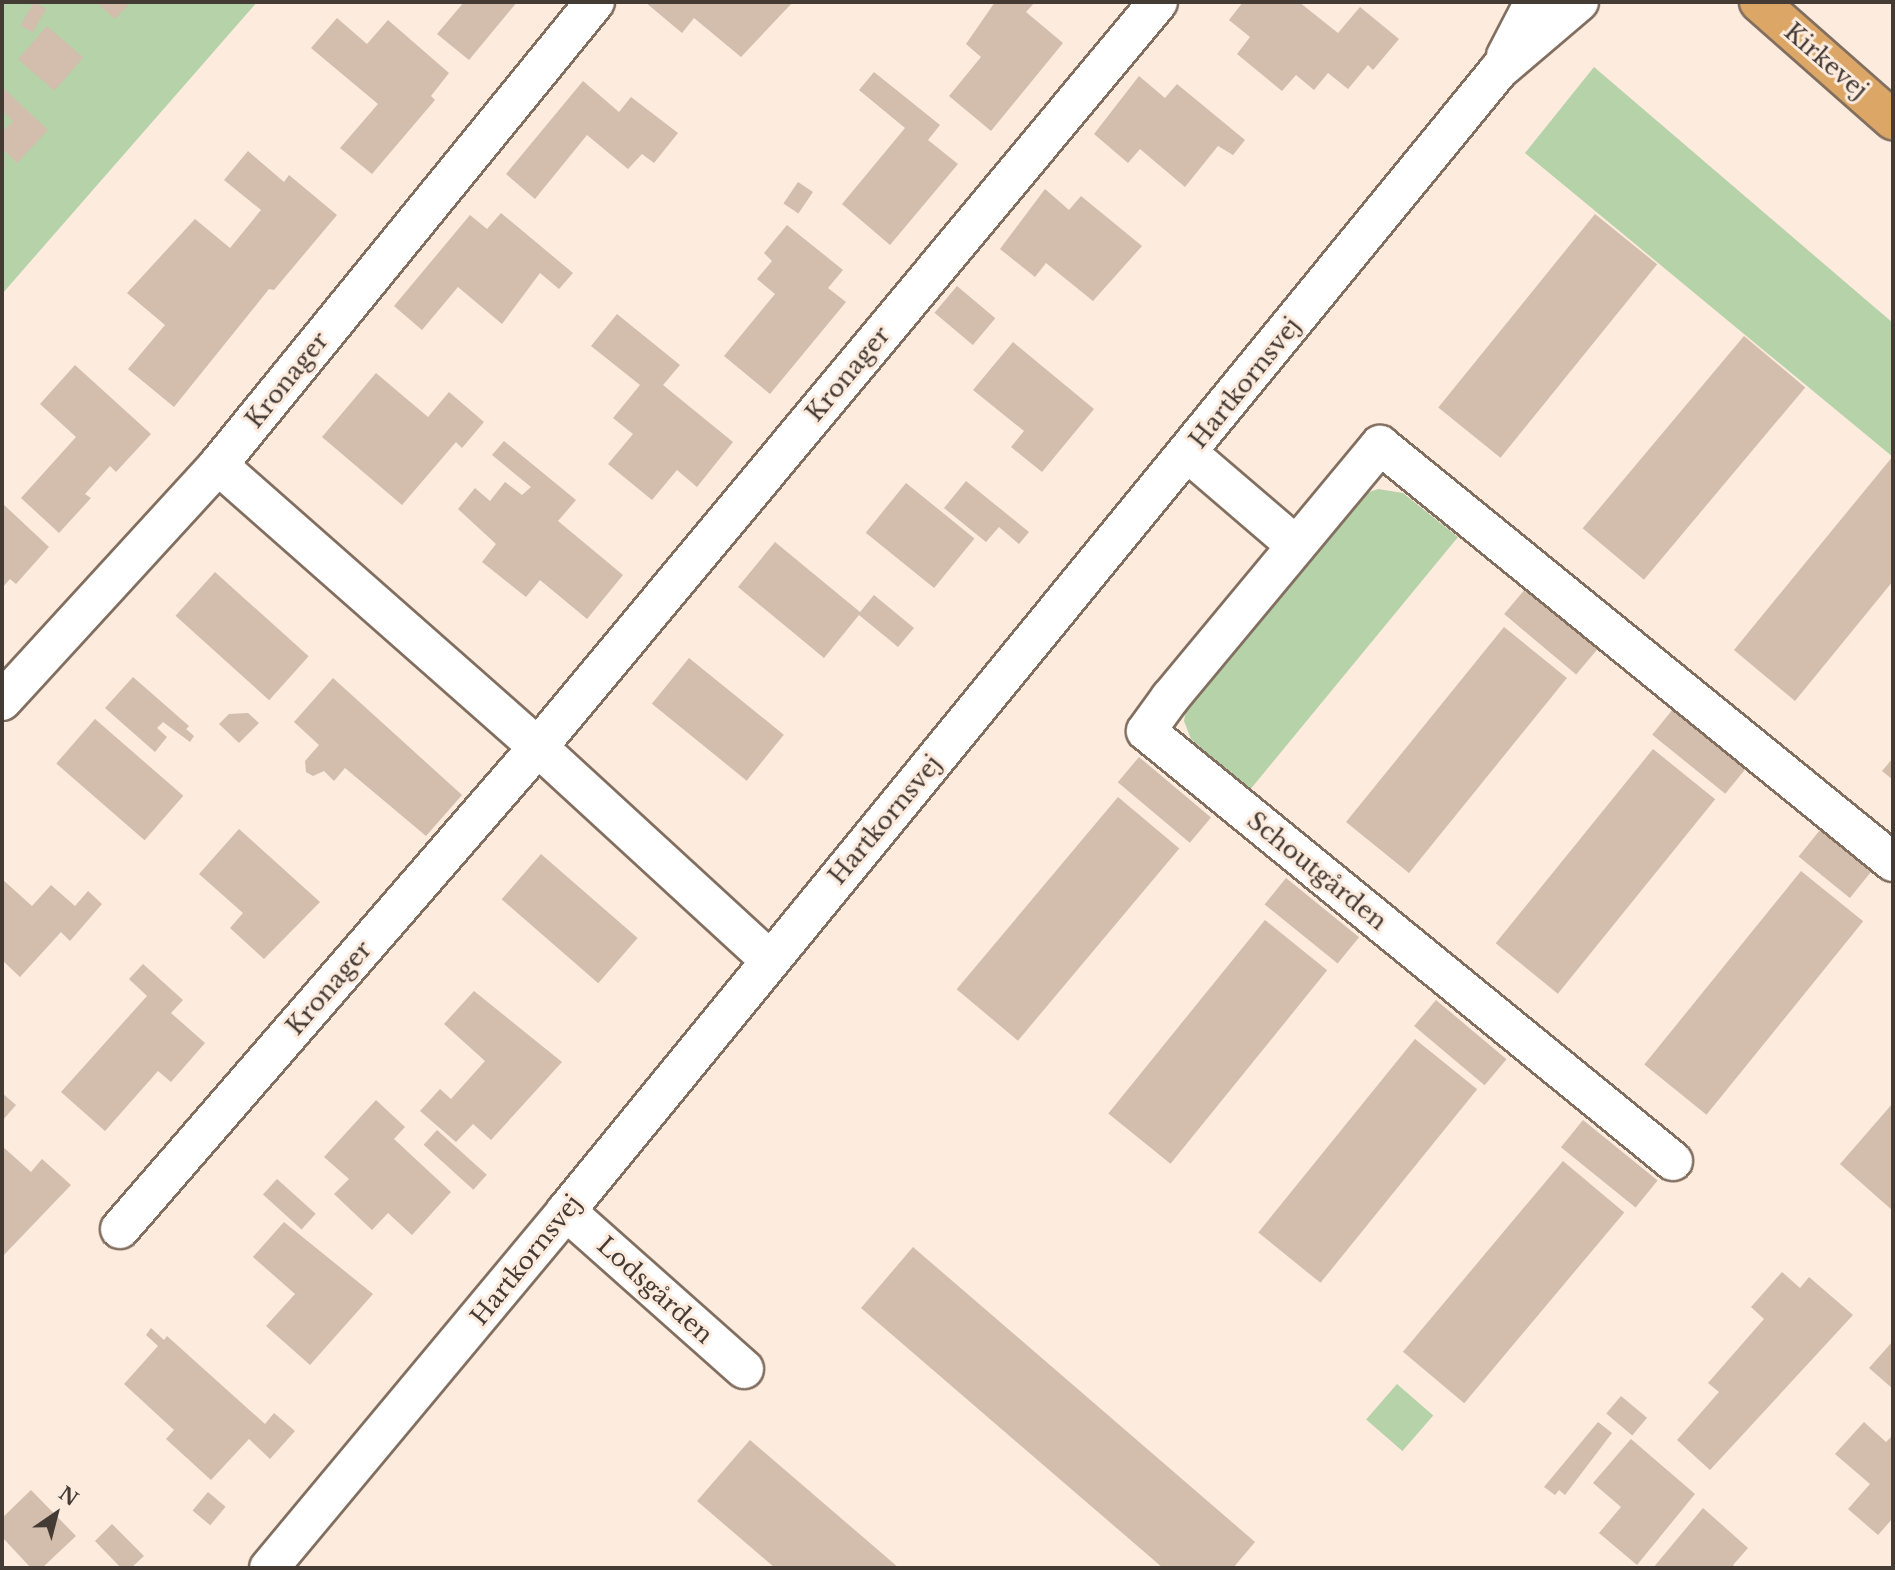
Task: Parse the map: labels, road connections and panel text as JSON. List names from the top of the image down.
{
  "streets": {
    "main road": ["Kirkevej"],
    "street": [
      "Kronager",
      "Hartkornsvej",
      "Schoutgården",
      "Lodsgården"
    ]
  },
  "crossings": [
    ["Hartkornsvej", "Lodsgården"]
  ],
  "north": "top right"
}
